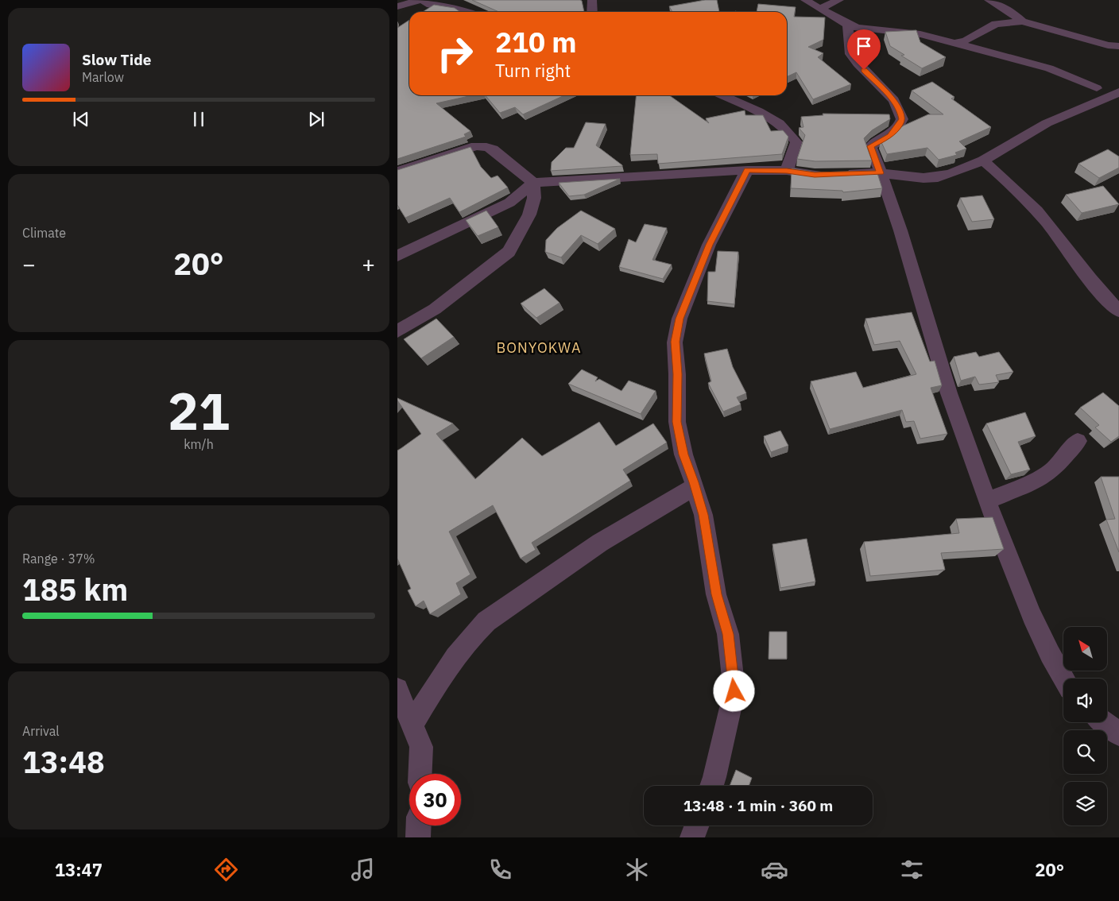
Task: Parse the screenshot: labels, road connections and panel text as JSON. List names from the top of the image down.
{
  "districts": ["BONYOKWA"],
  "north": "top left",
  "page": {
    "turn": ["210 m", "Turn right"],
    "song": ["Slow Tide", "Marlow"],
    "tile": [
      "Climate",
      ["21", "km/h"],
      ["Range · 37%", "185 km"],
      ["Arrival", "13:48"]
    ],
    "heat": ["−", "20°", "+"],
    "limit": "30",
    "trip": "13:48 · 1 min · 360 m",
    "tabs": ["13:47", "20°"]
  }
}
